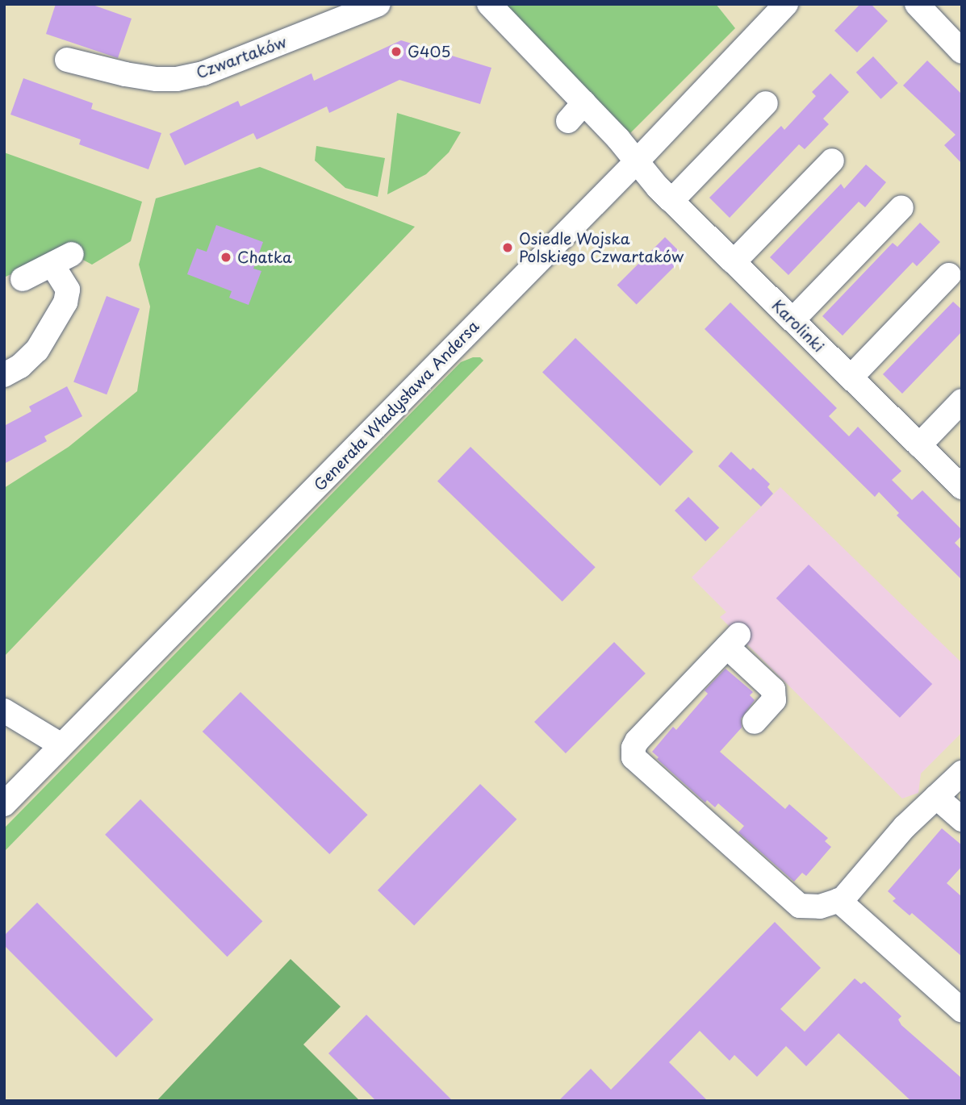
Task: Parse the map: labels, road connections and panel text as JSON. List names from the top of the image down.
{
  "streets": {
    "street": ["Czwartaków", "Karolinki", "Generała Władysława Andersa"]
  },
  "crossings": [
    ["Karolinki", "Generała Władysława Andersa"]
  ],
  "places": ["G405", "Osiedle Wojska Polskiego Czwartaków", "Chatka"]
}
